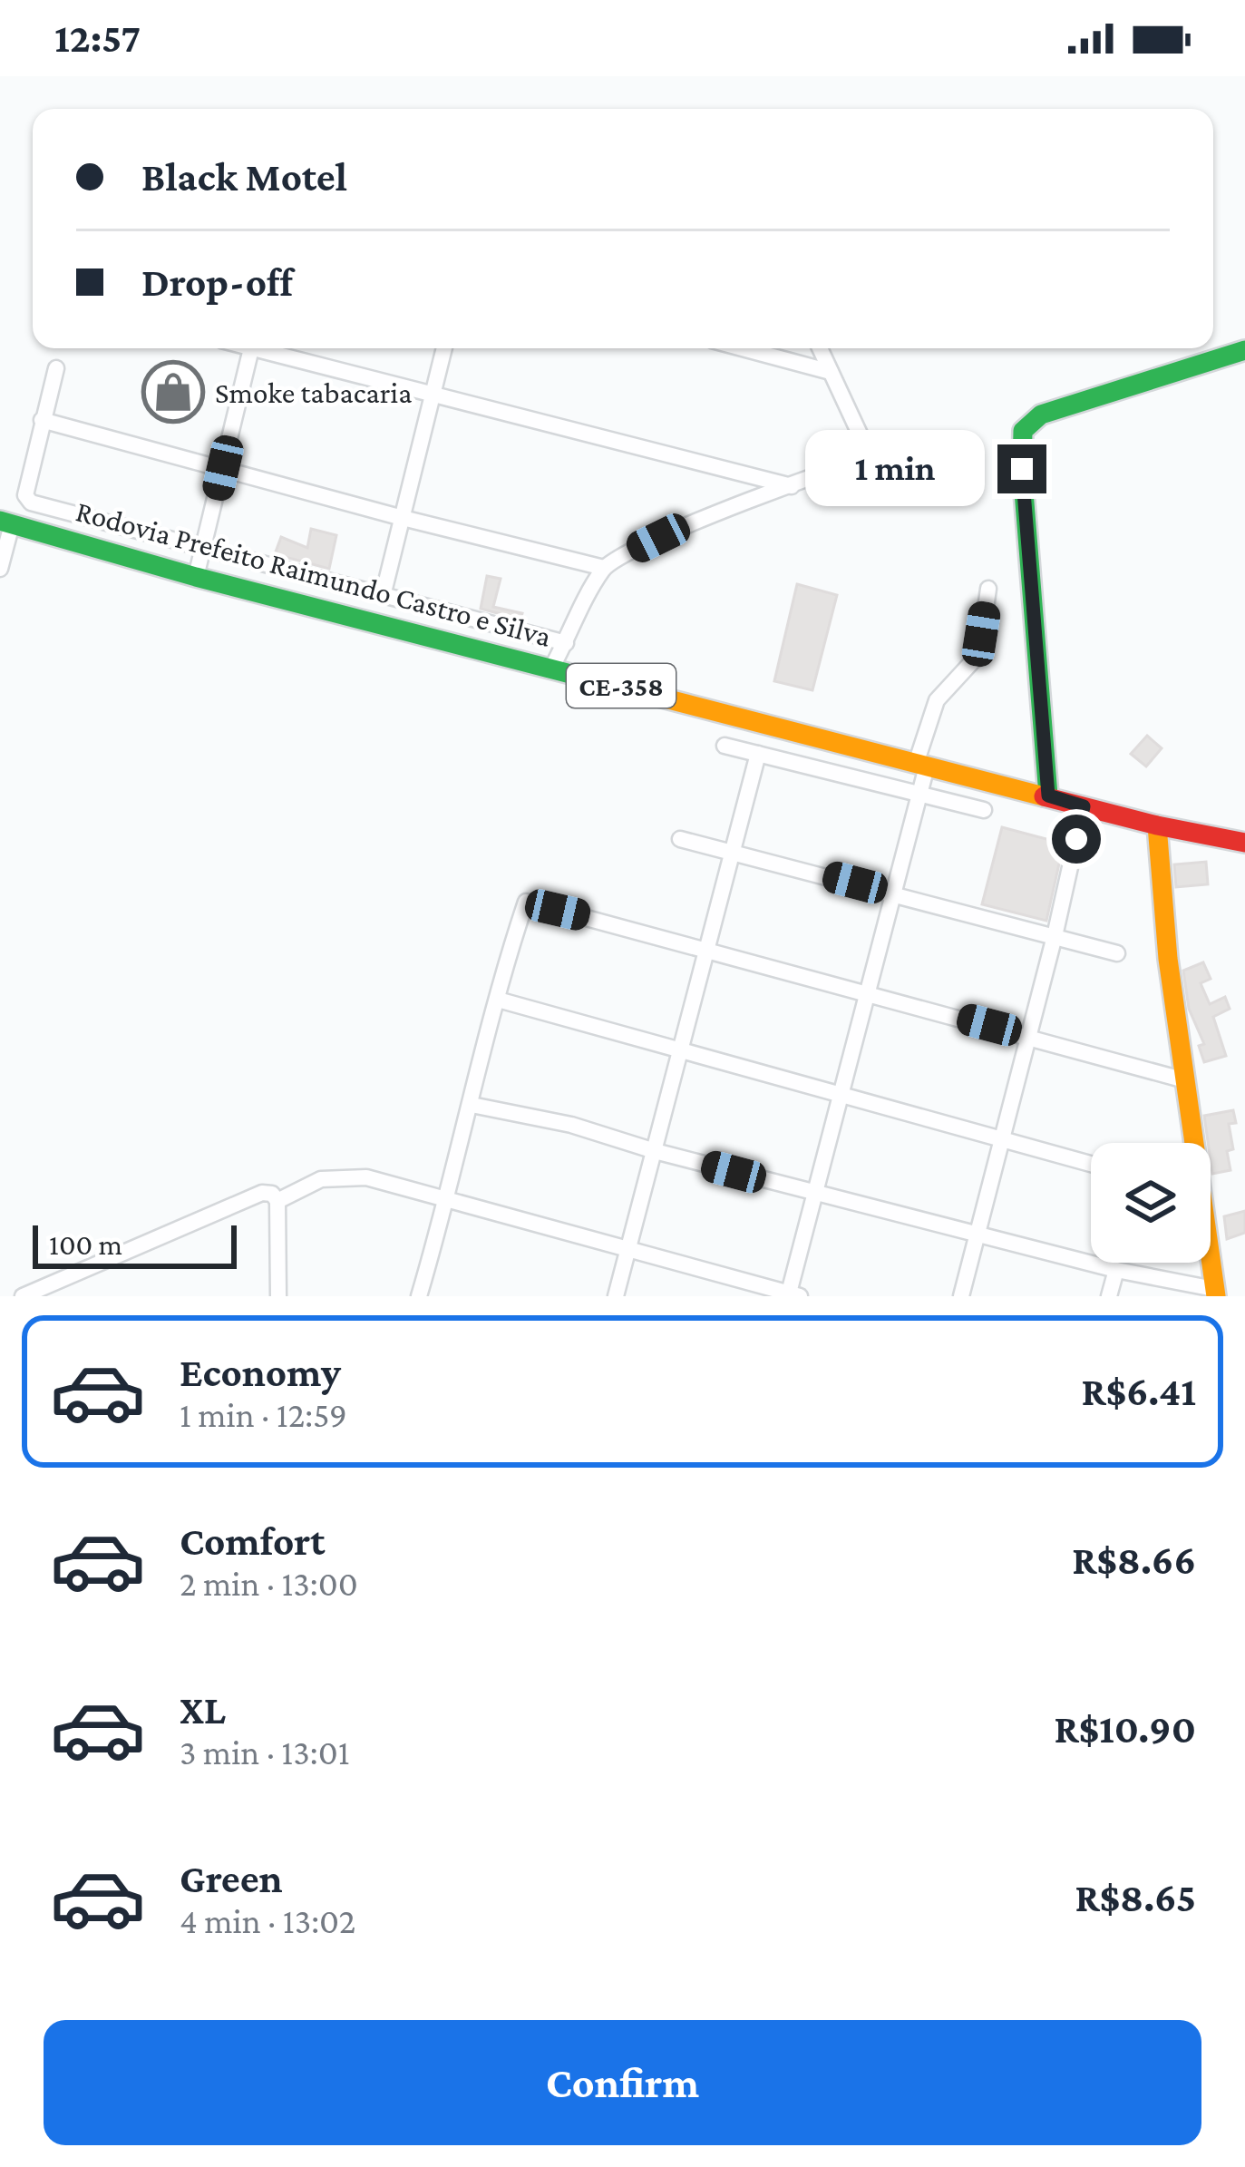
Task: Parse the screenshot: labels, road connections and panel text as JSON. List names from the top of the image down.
{
  "streets": {
    "main road": ["Rodovia Prefeito Raimundo Castro e Silva", "CE-358"]
  },
  "places": {
    "shop": ["Smoke tabacaria"]
  },
  "scale_bar": "100 m",
  "page": {
    "status": "12:57",
    "banner": ["Black Motel", "Drop-off"],
    "bubble": "1 min",
    "scale": "100 m",
    "list": [
      {
        "name": "Economy",
        "note": "1 min · 12:59",
        "value": "R$6.41"
      },
      {
        "name": "Comfort",
        "note": "2 min · 13:00",
        "value": "R$8.66"
      },
      {
        "name": "XL",
        "note": "3 min · 13:01",
        "value": "R$10.90"
      },
      {
        "name": "Green",
        "note": "4 min · 13:02",
        "value": "R$8.65"
      }
    ],
    "buttons": "Confirm"
  }
}
